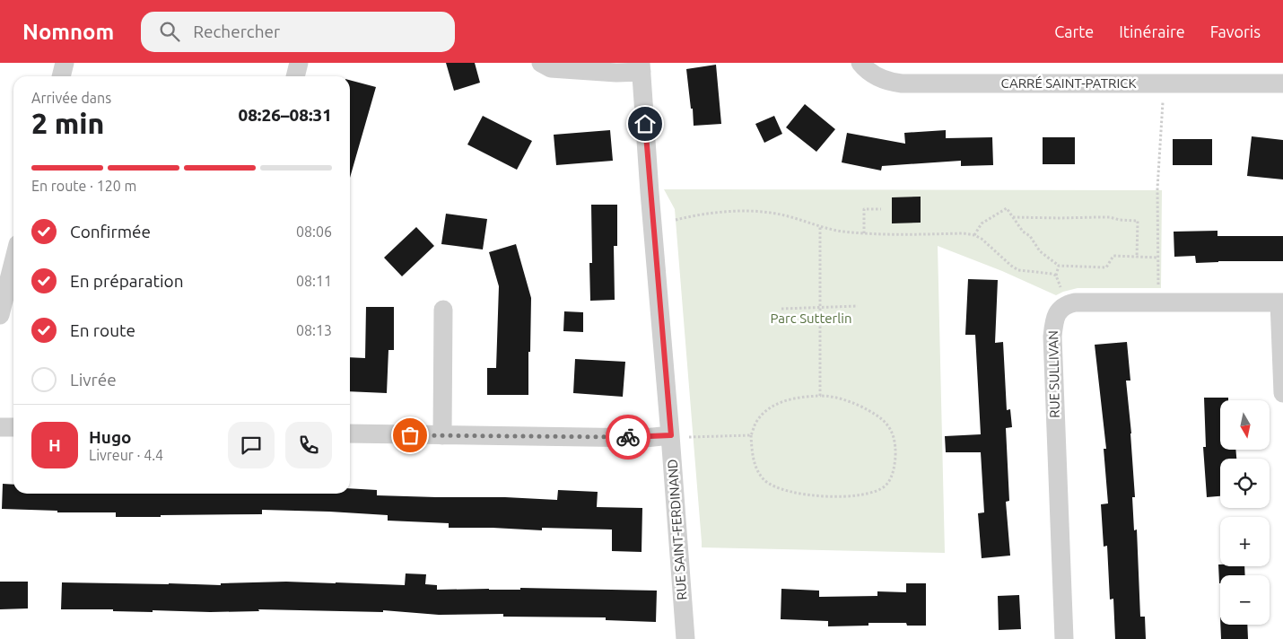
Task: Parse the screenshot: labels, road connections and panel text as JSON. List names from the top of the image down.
{
  "streets": {
    "street": ["CARRÉ SAINT-PATRICK", "RUE SULLIVAN", "RUE SAINT-FERDINAND"]
  },
  "parks": ["Parc Sutterlin"],
  "north": "bottom",
  "page": {
    "header": "Nomnom",
    "search": "Rechercher",
    "nav": ["Carte", "Itinéraire", "Favoris"],
    "heading": ["2 min", "Arrivée dans", "08:26–08:31"],
    "panel": ["Hugo", "Livreur · 4.4"],
    "bar": "En route · 120 m",
    "list": [
      ["Confirmée", "08:06"],
      ["En préparation", "08:11"],
      ["En route", "08:13"],
      "Livrée"
    ],
    "map_buttons": ["+", "−"],
    "round": "H"
  }
}
